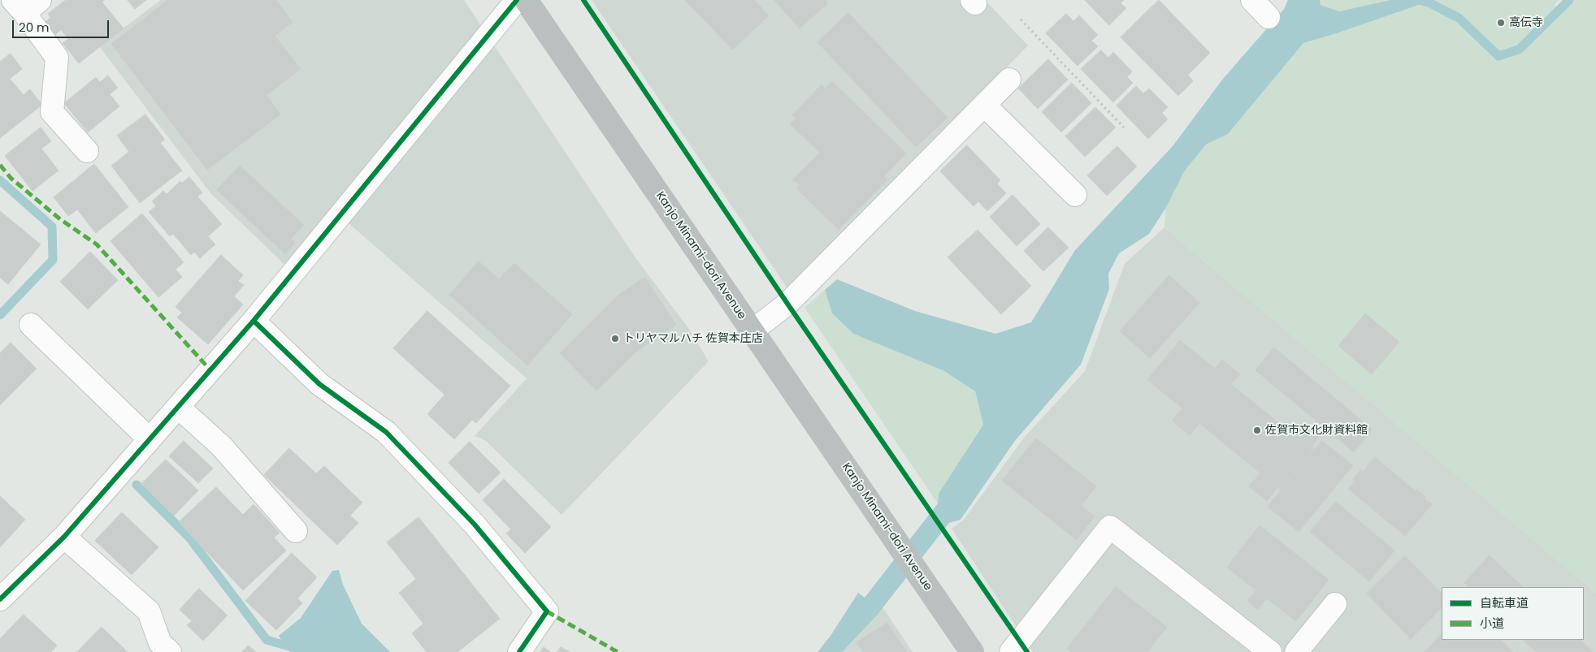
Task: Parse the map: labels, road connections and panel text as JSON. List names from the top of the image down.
{
  "streets": {
    "highway": ["Kanjo Minami-dori Avenue"]
  },
  "places": ["高伝寺", "トリヤマルハチ 佐賀本庄店", "佐賀市文化財資料館"],
  "legend": ["自転車道", "小道"],
  "scale_bar": "20 m"
}
